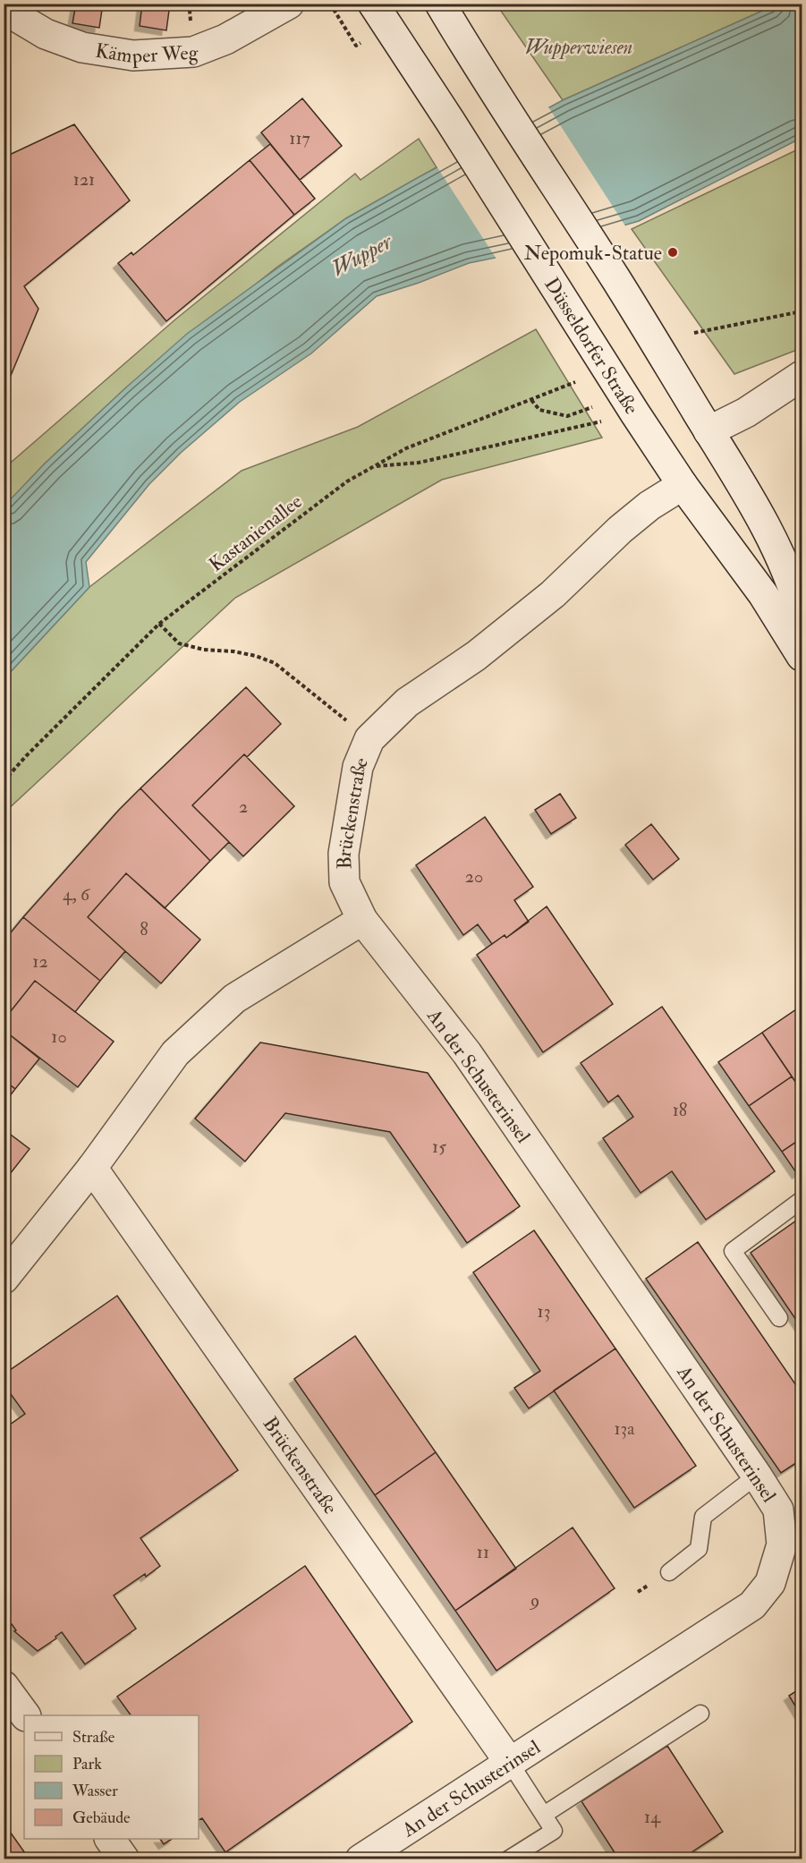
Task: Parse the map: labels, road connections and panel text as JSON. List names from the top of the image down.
{
  "streets": {
    "street": [
      "Kämper Weg",
      "Düsseldorfer Straße",
      "Brückenstraße",
      "An der Schusterinsel"
    ],
    "path": ["Kastanienallee"]
  },
  "crossings": [
    ["Düsseldorfer Straße", "Brückenstraße"],
    ["Brückenstraße", "An der Schusterinsel"]
  ],
  "water": ["Wupper"],
  "parks": ["Wupperwiesen"],
  "places": ["Nepomuk-Statue"],
  "house_numbers": [
    "117",
    "121",
    "2",
    "20",
    "4, 6",
    "8",
    "12",
    "10",
    "18",
    "15",
    "13",
    "13a",
    "11",
    "9",
    "14"
  ],
  "legend": [
    "Straße",
    "Park",
    "Wasser",
    "Gebäude"
  ]
}
